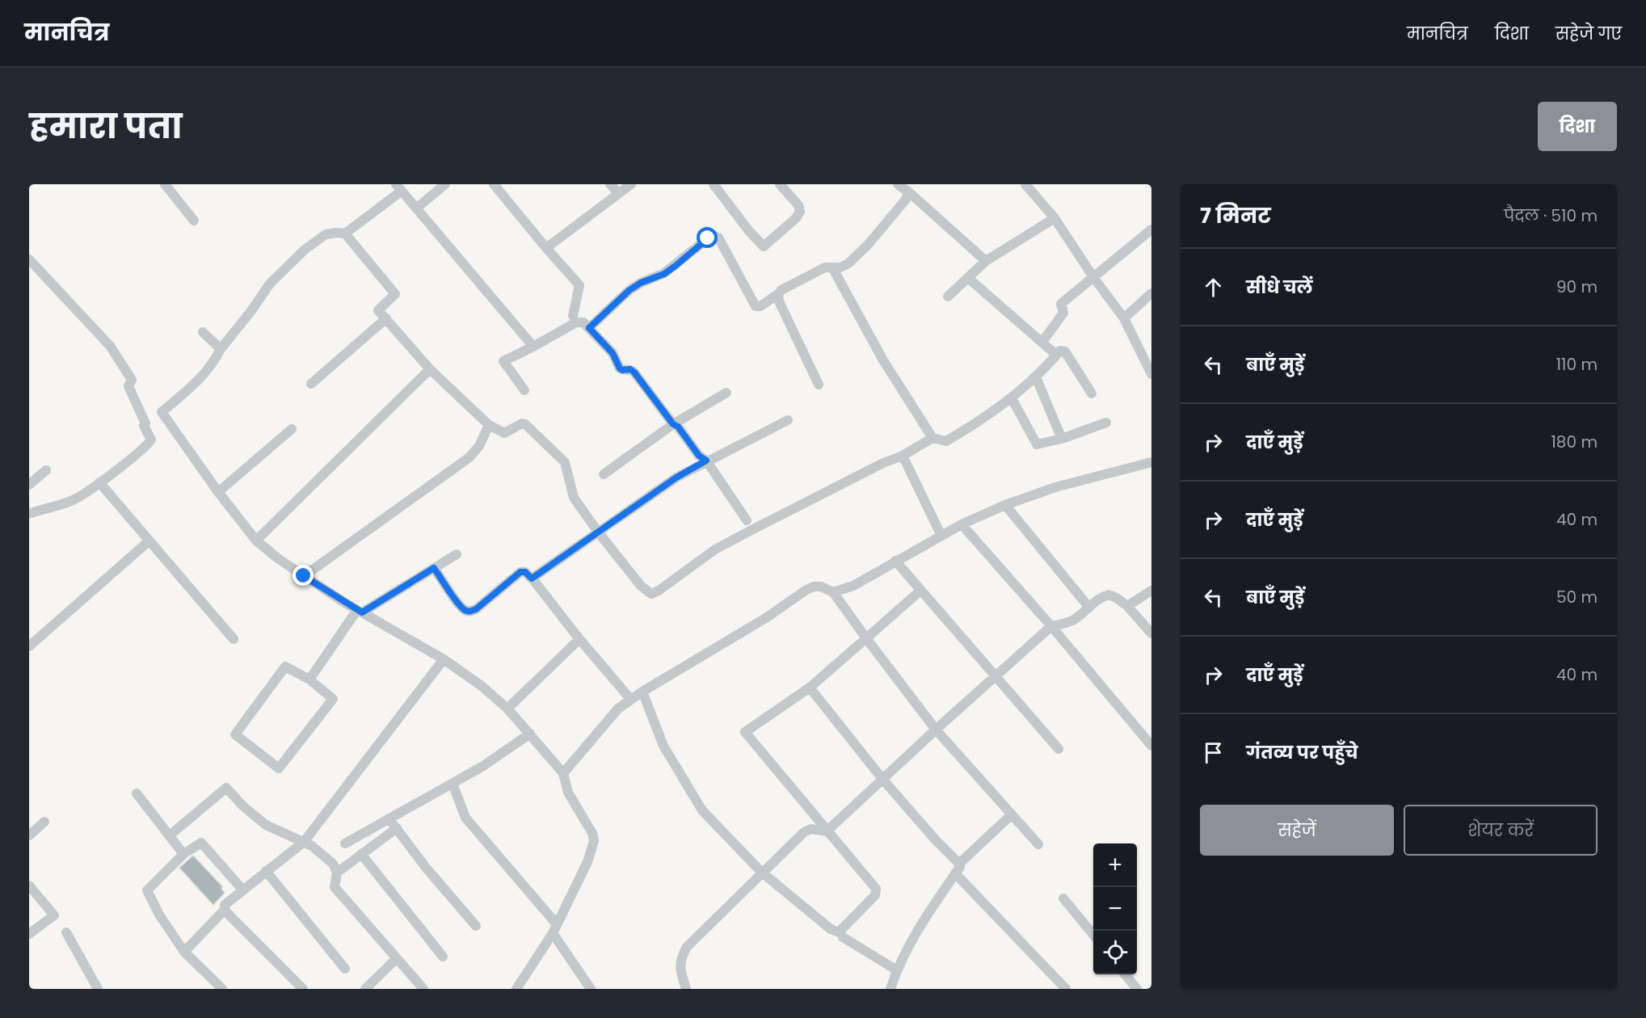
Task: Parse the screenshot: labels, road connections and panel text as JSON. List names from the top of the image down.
{
  "page": {
    "header": "मानचित्र",
    "nav": ["मानचित्र", "दिशा", "सहेजे गए"],
    "title": "हमारा पता",
    "buttons": [
      "दिशा",
      ["सहेजें", "शेयर करें"]
    ],
    "heading": ["7 मिनट", "पैदल · 510 m"],
    "list": [
      ["सीधे चलें", "90 m"],
      ["बाएँ मुड़ें", "110 m"],
      ["दाएँ मुड़ें", "180 m"],
      ["दाएँ मुड़ें", "40 m"],
      ["बाएँ मुड़ें", "50 m"],
      ["दाएँ मुड़ें", "40 m"],
      "गंतव्य पर पहुँचे"
    ],
    "map_buttons": ["+", "−"]
  }
}
